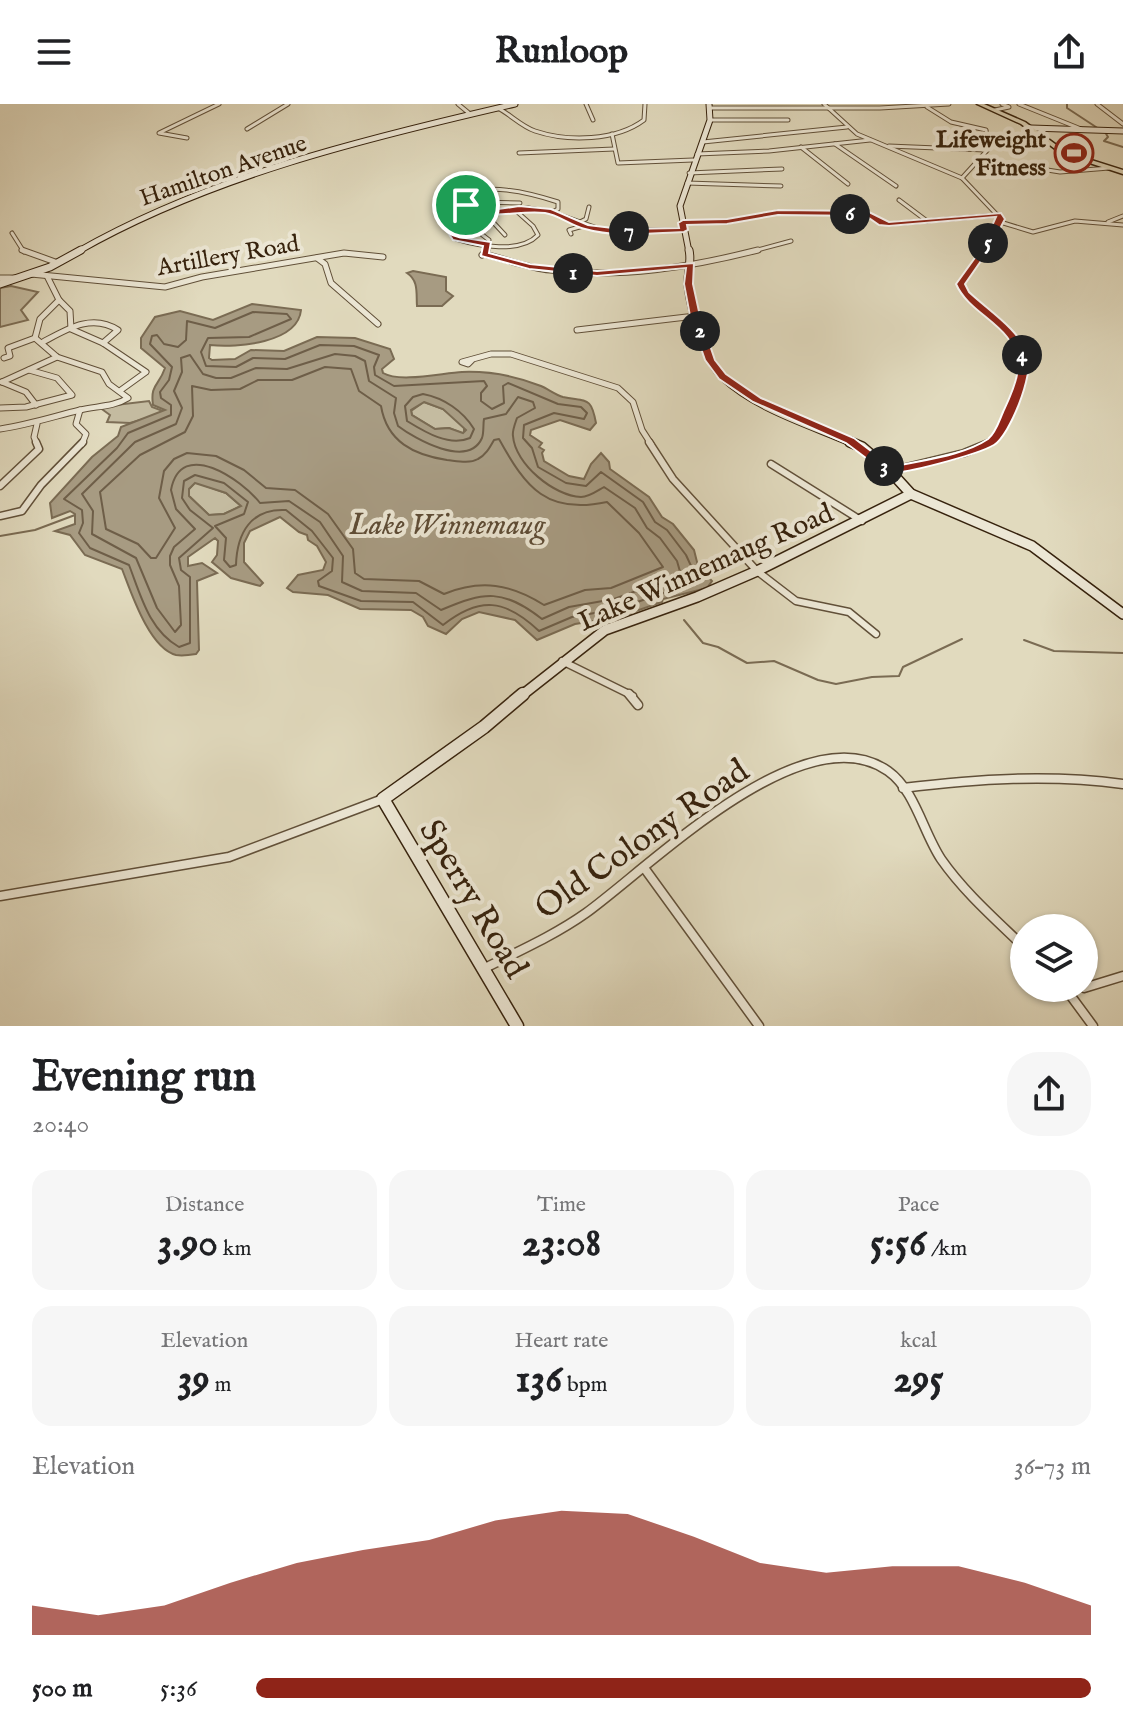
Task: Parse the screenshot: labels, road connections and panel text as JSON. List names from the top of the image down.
{
  "streets": {
    "street": [
      "Hamilton Avenue",
      "Artillery Road",
      "Lake Winnemaug Road",
      "Old Colony Road",
      "Sperry Road"
    ]
  },
  "crossings": [
    ["Hamilton Avenue", "Artillery Road"],
    ["Lake Winnemaug Road", "Sperry Road"],
    ["Old Colony Road", "Sperry Road"]
  ],
  "water": ["Lake Winnemaug"],
  "places": {
    "sports": ["Lifeweight Fitness"]
  },
  "page": {
    "header": "Runloop",
    "pins": [
      "6",
      "7",
      "5",
      "1",
      "2",
      "4",
      "3"
    ],
    "heading": ["Evening run", "20:40"],
    "stats": [
      ["Distance", "3.90 km"],
      ["Time", "23:08"],
      ["Pace", "5:56 /km"],
      ["Elevation", "39 m"],
      ["Heart rate", "136 bpm"],
      ["kcal", "295"]
    ],
    "chart": ["Elevation", "36–73 m"],
    "list": [
      {
        "name": "500 m",
        "note": "5:36"
      }
    ]
  }
}
